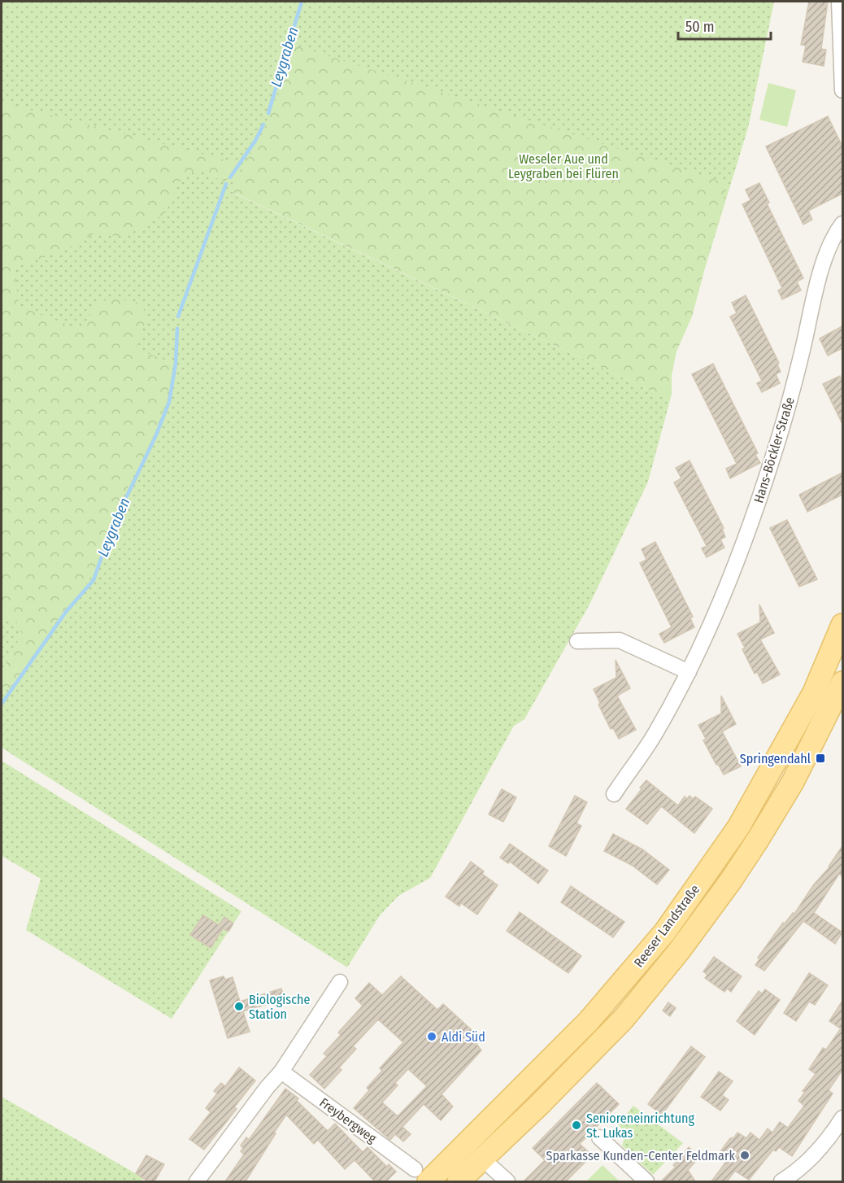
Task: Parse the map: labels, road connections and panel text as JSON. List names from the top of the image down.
{
  "streets": {
    "main road": ["Reeser Landstraße"],
    "street": ["Hans-Böckler-Straße", "Freybergweg"]
  },
  "crossings": [
    ["Reeser Landstraße", "Freybergweg"]
  ],
  "water": ["Leygraben"],
  "parks": ["Weseler Aue und Leygraben bei Flüren"],
  "places": {
    "transit": ["Springendahl"],
    "other": [
      "Biologische Station",
      "Aldi Süd",
      "Senioreneinrichtung St. Lukas",
      "Sparkasse Kunden-Center Feldmark"
    ]
  },
  "scale_bar": "50 m"
}
